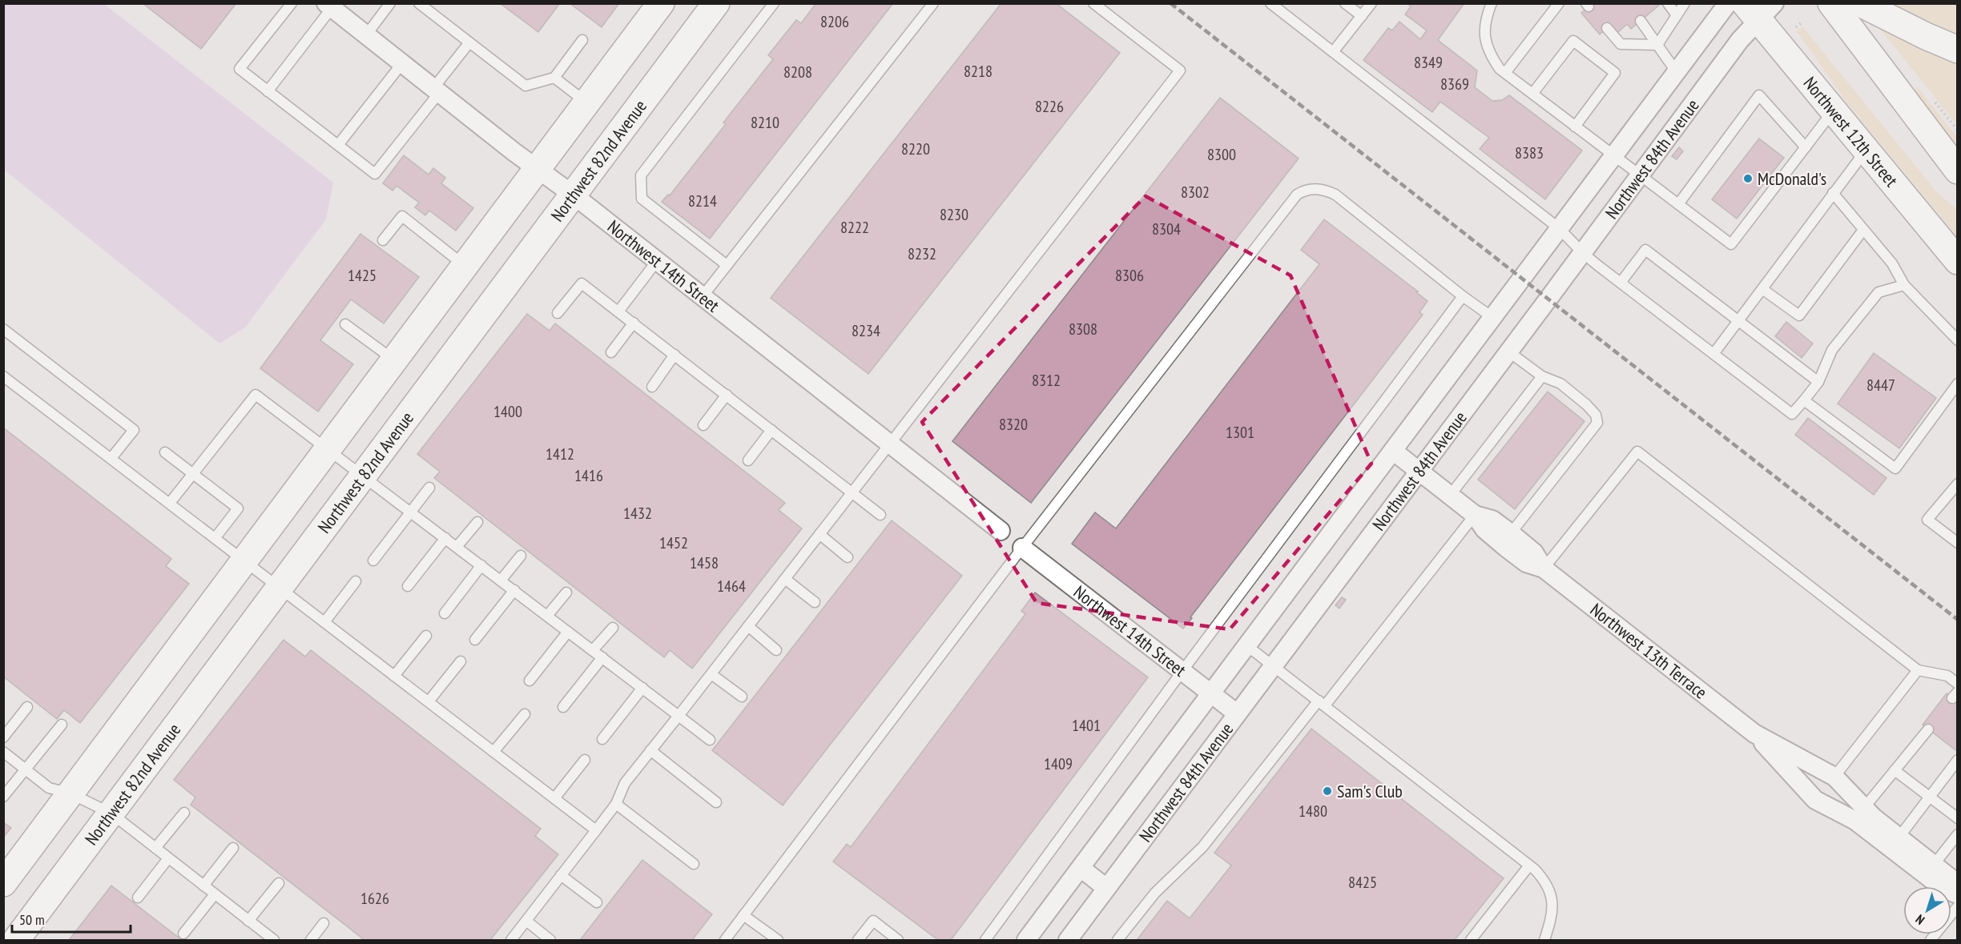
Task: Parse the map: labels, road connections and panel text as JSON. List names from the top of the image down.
{
  "streets": {
    "main road": ["Northwest 12th Street", "Northwest 82nd Avenue"],
    "street": ["Northwest 84th Avenue", "Northwest 14th Street", "Northwest 13th Terrace"]
  },
  "crossings": [
    ["Northwest 12th Street", "Northwest 84th Avenue"],
    ["Northwest 84th Avenue", "Northwest 14th Street"],
    ["Northwest 84th Avenue", "Northwest 13th Terrace"],
    ["Northwest 82nd Avenue", "Northwest 14th Street"]
  ],
  "places": ["McDonald's", "Sam's Club"],
  "house_numbers": [
    "8206",
    "8349",
    "8218",
    "8208",
    "8369",
    "8226",
    "8210",
    "8220",
    "8383",
    "8300",
    "8302",
    "8214",
    "8230",
    "8222",
    "8304",
    "8232",
    "1425",
    "8306",
    "8308",
    "8234",
    "8312",
    "8447",
    "1400",
    "8320",
    "1301",
    "1412",
    "1416",
    "1432",
    "1452",
    "1458",
    "1464",
    "1401",
    "1409",
    "1480",
    "8425",
    "1626"
  ],
  "scale_bar": "50 m",
  "north": "bottom left"
}
